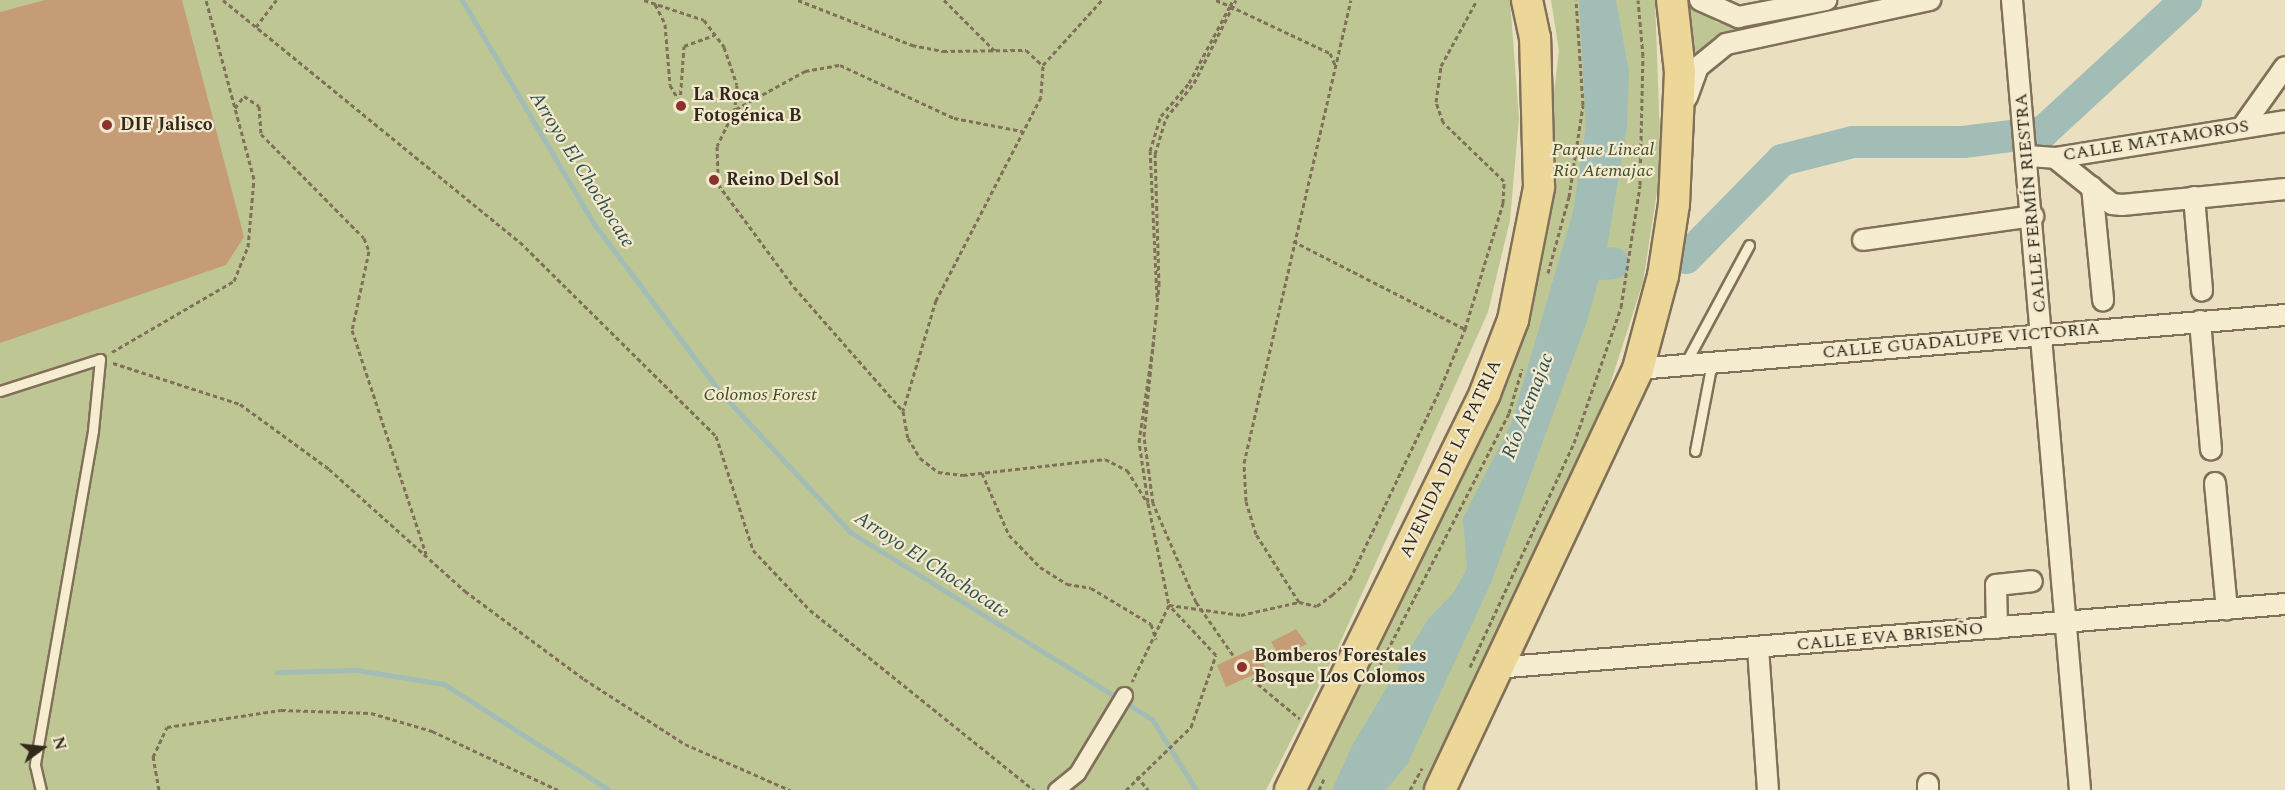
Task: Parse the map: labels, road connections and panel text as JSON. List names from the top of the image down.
{
  "streets": {
    "main road": ["AVENIDA DE LA PATRIA"],
    "street": [
      "CALLE MATAMOROS",
      "CALLE FERMÍN RIESTRA",
      "CALLE GUADALUPE VICTORIA",
      "CALLE EVA BRISEÑO"
    ]
  },
  "crossings": [
    ["CALLE MATAMOROS", "CALLE FERMÍN RIESTRA"],
    ["CALLE FERMÍN RIESTRA", "CALLE GUADALUPE VICTORIA"],
    ["CALLE FERMÍN RIESTRA", "CALLE EVA BRISEÑO"]
  ],
  "water": ["Arroyo El Chochocate", "Río Atemajac"],
  "parks": ["Parque Lineal Rio Atemajac", "Colomos Forest"],
  "places": [
    "La Roca Fotogénica B",
    "DIF Jalisco",
    "Reino Del Sol",
    "Bomberos Forestales Bosque Los Colomos"
  ],
  "north": "right"
}
